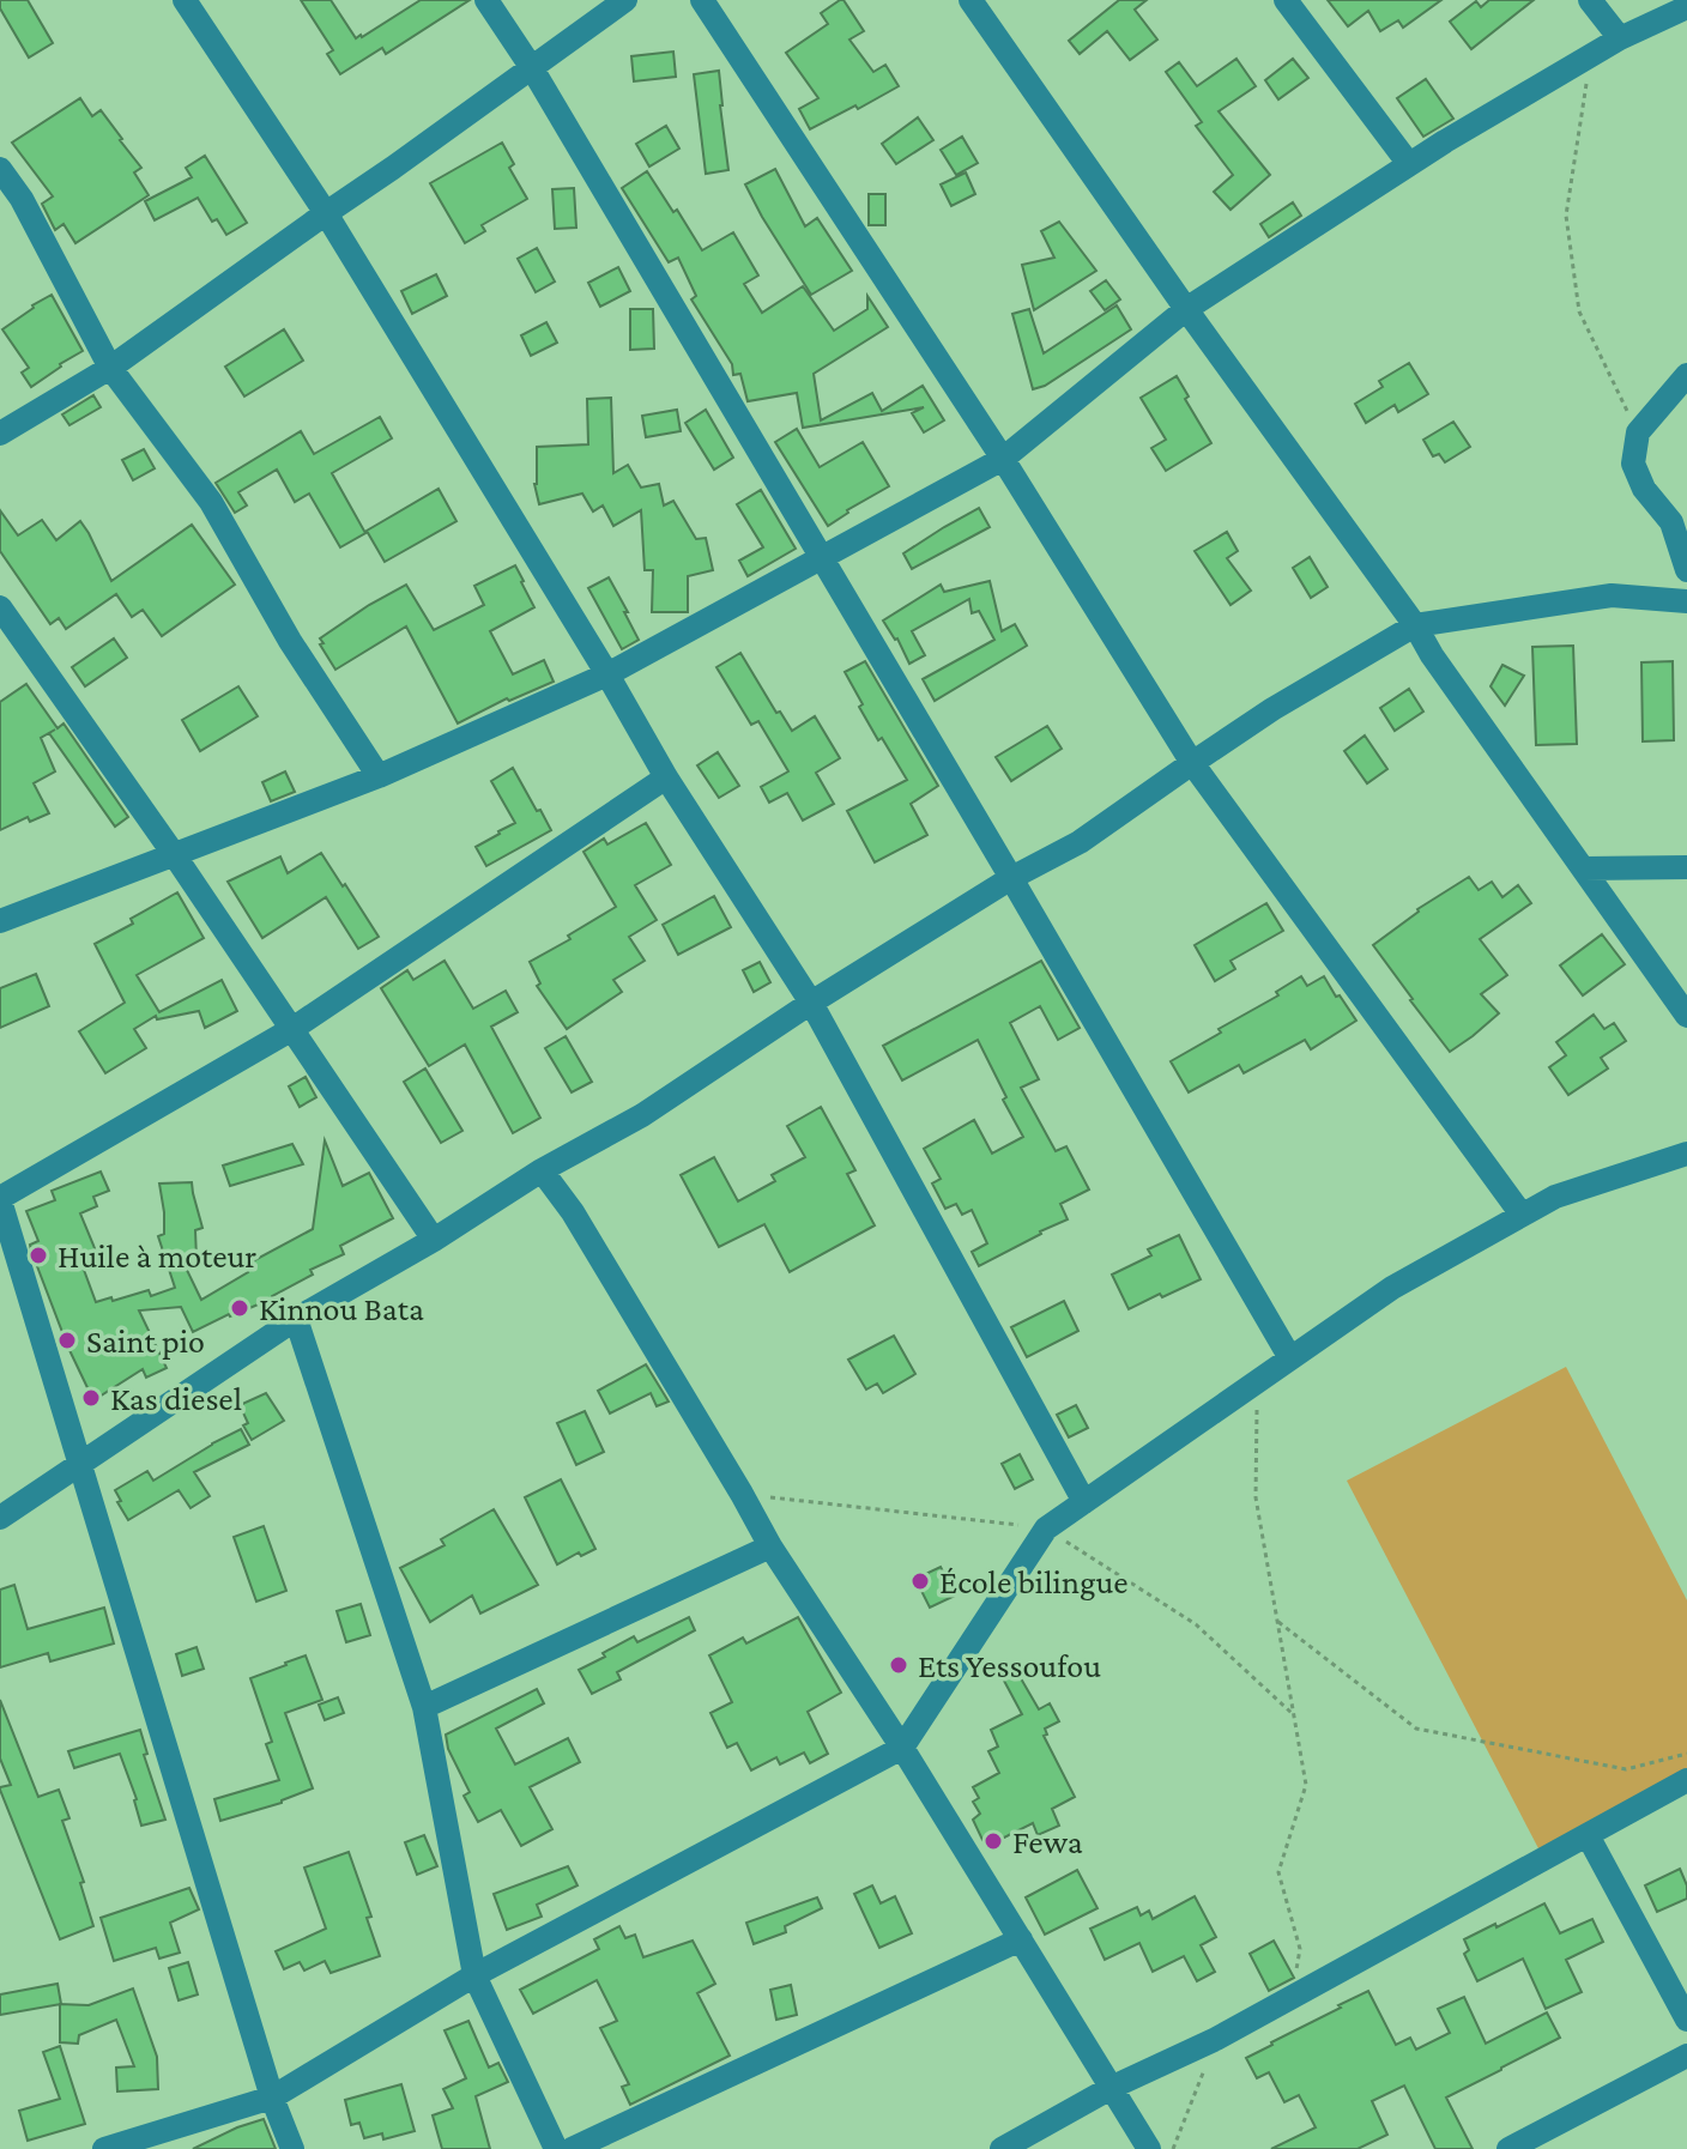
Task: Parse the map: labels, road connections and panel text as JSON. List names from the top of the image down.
{
  "places": [
    "Huile à moteur",
    "Kinnou Bata",
    "Saint pio",
    "Kas diesel",
    "École bilingue",
    "Ets Yessoufou",
    "Fewa"
  ]
}
